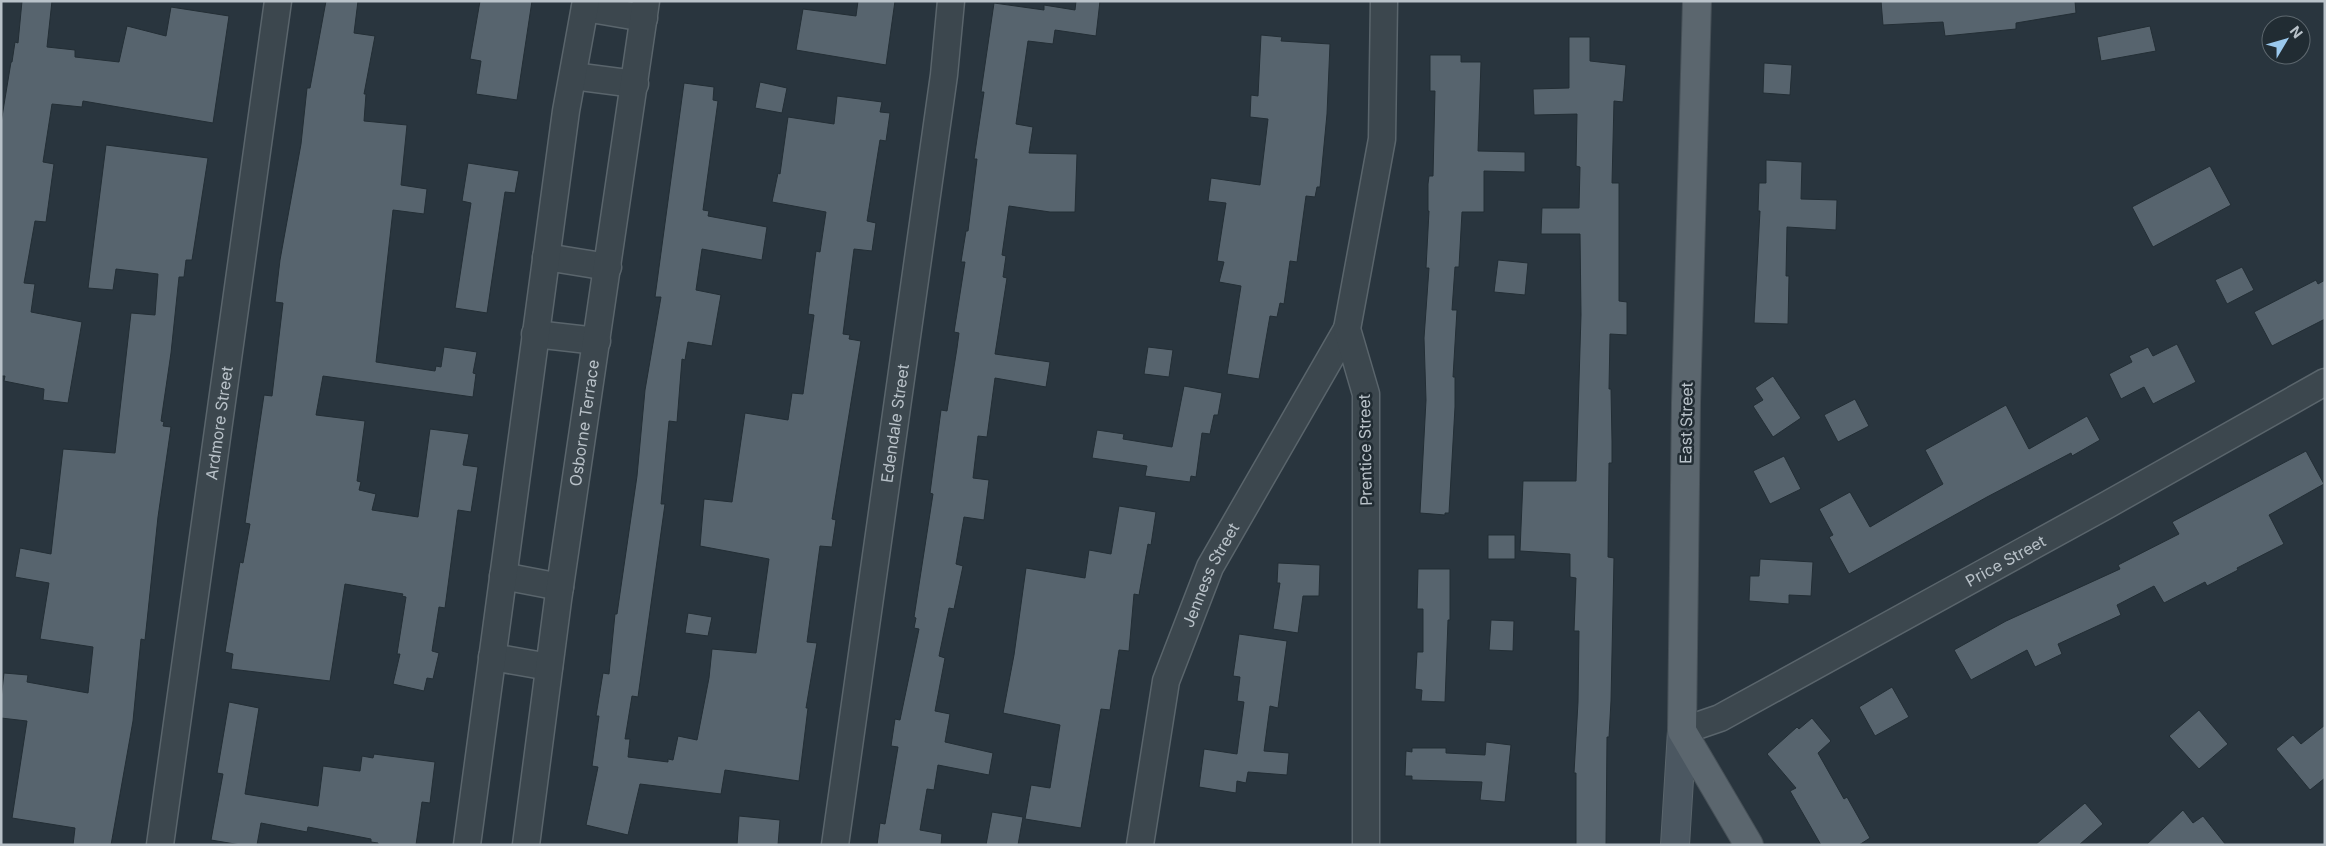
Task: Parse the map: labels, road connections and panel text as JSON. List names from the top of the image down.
{
  "streets": {
    "main road": ["East Street"],
    "street": [
      "Ardmore Street",
      "Osborne Terrace",
      "Edendale Street",
      "Prentice Street",
      "Price Street",
      "Jenness Street"
    ]
  },
  "crossings": [
    ["East Street", "Price Street"],
    ["Prentice Street", "Jenness Street"]
  ],
  "north": "top right"
}
